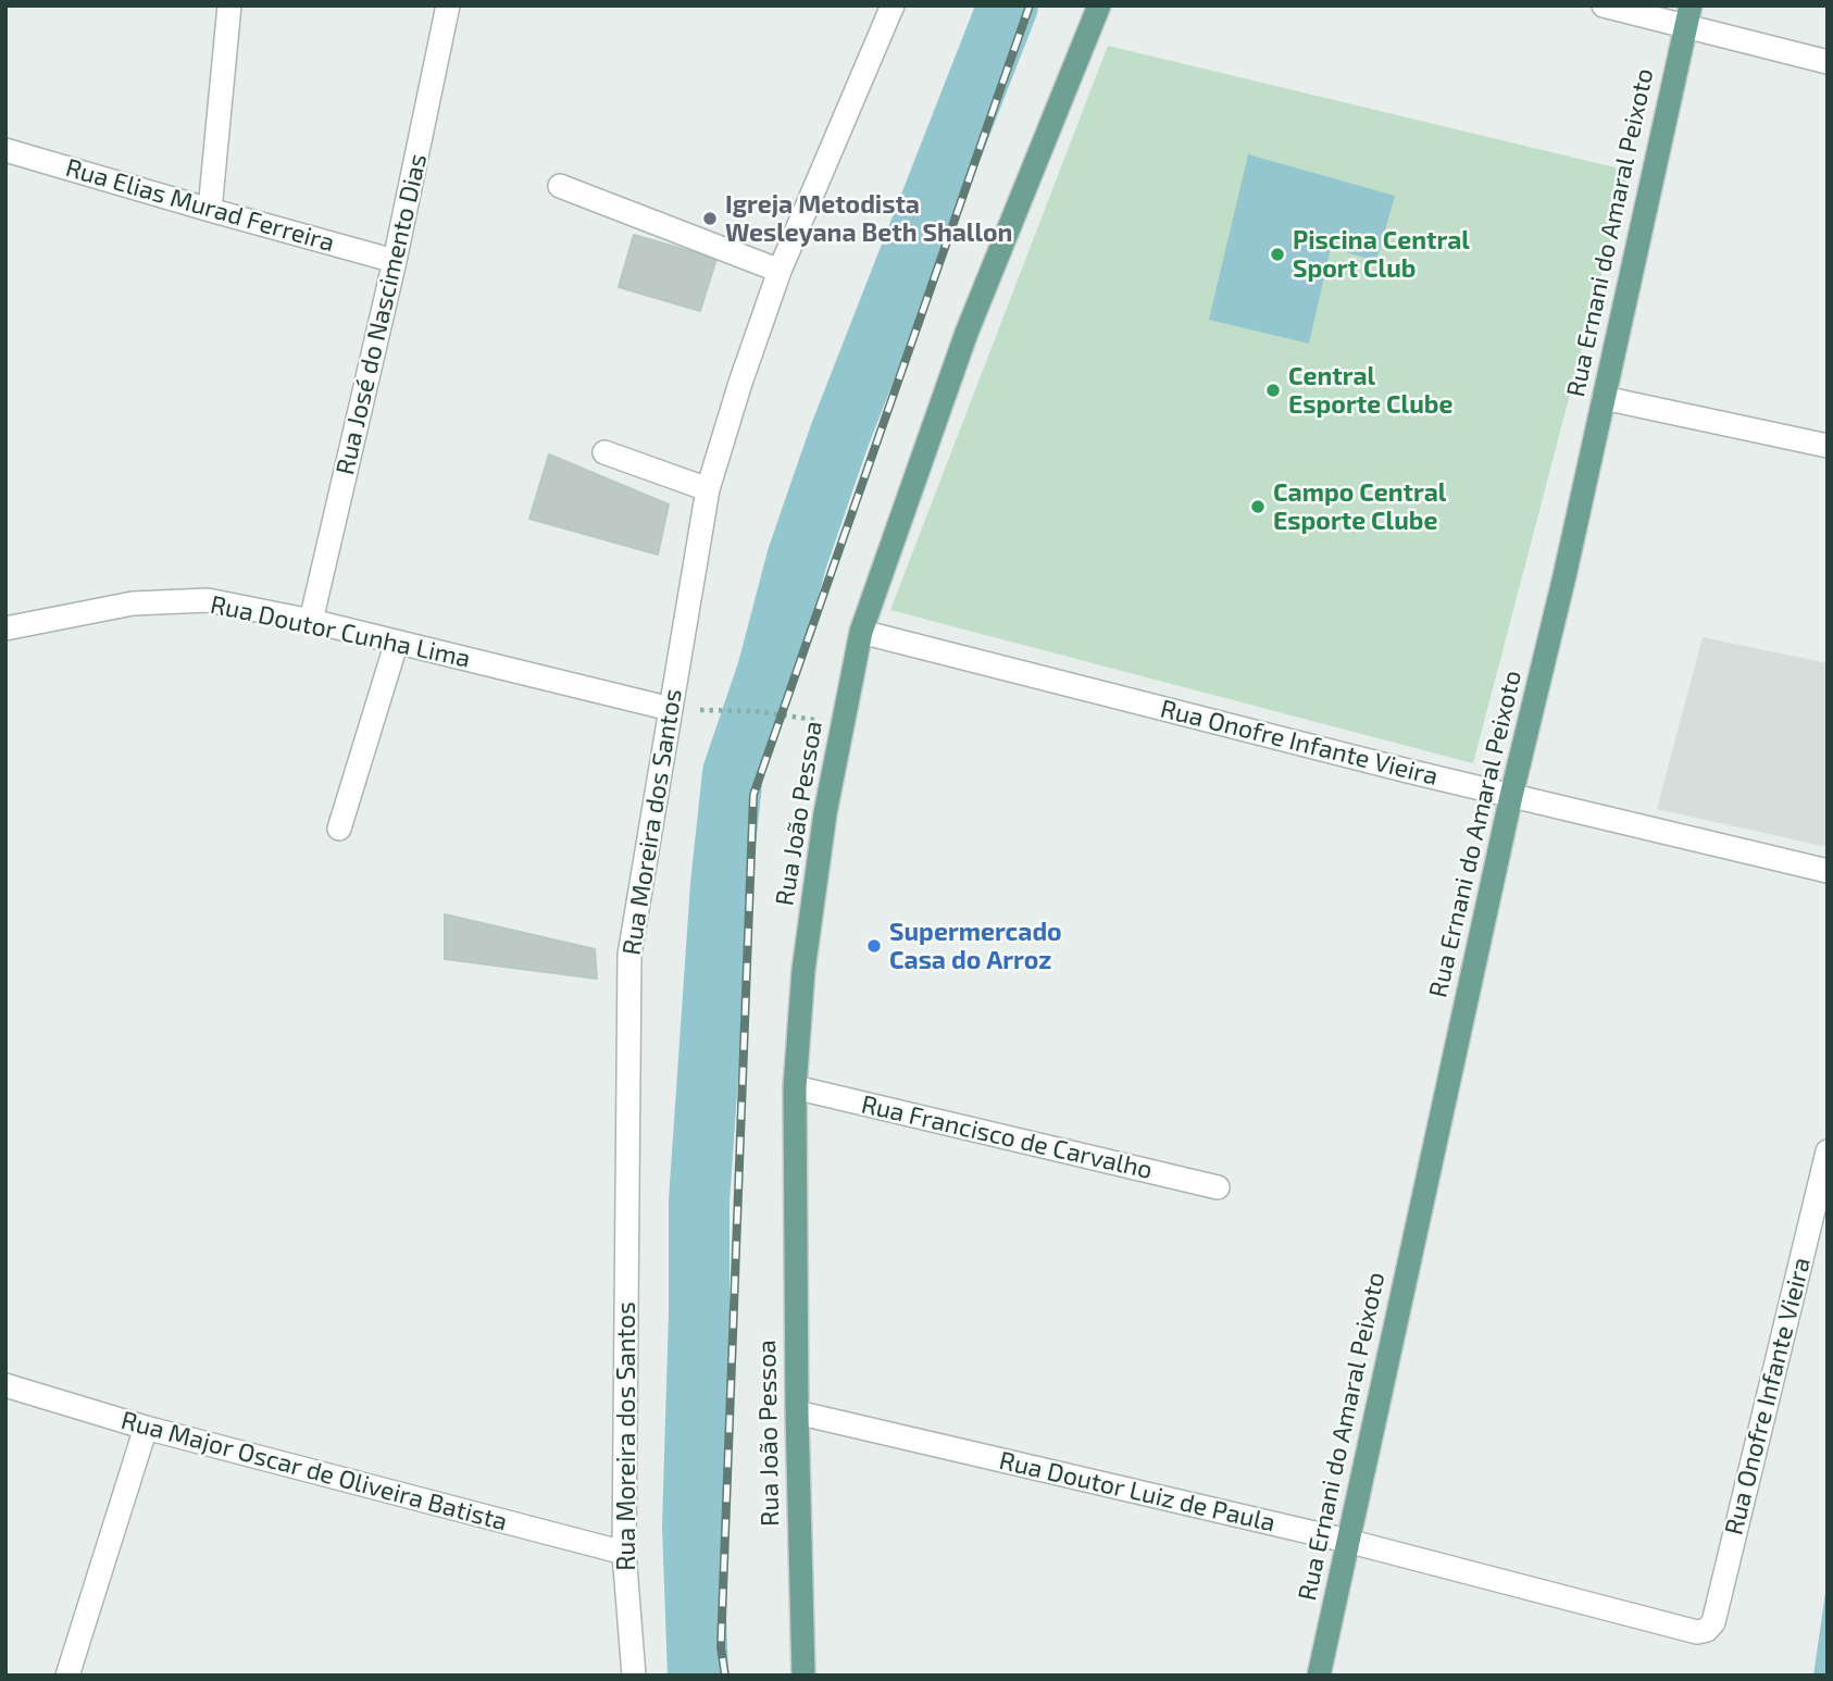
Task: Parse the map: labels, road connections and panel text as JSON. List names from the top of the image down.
{
  "streets": {
    "main road": ["Rua Ernani do Amaral Peixoto", "Rua João Pessoa"],
    "street": [
      "Rua Elias Murad Ferreira",
      "Rua José do Nascimento Dias",
      "Rua Doutor Cunha Lima",
      "Rua Onofre Infante Vieira",
      "Rua Moreira dos Santos",
      "Rua Francisco de Carvalho",
      "Rua Major Oscar de Oliveira Batista",
      "Rua Doutor Luiz de Paula"
    ]
  },
  "crossings": [
    ["Rua Elias Murad Ferreira", "Rua José do Nascimento Dias"],
    ["Rua Ernani do Amaral Peixoto", "Rua Onofre Infante Vieira"],
    ["Rua Ernani do Amaral Peixoto", "Rua Doutor Luiz de Paula"],
    ["Rua José do Nascimento Dias", "Rua Doutor Cunha Lima"],
    ["Rua Doutor Cunha Lima", "Rua Moreira dos Santos"],
    ["Rua Onofre Infante Vieira", "Rua João Pessoa"],
    ["Rua Onofre Infante Vieira", "Rua Doutor Luiz de Paula"],
    ["Rua João Pessoa", "Rua Francisco de Carvalho"],
    ["Rua João Pessoa", "Rua Doutor Luiz de Paula"],
    ["Rua Moreira dos Santos", "Rua Major Oscar de Oliveira Batista"]
  ],
  "places": [
    "Igreja Metodista Wesleyana Beth Shallon",
    "Piscina Central Sport Club",
    "Central Esporte Clube",
    "Campo Central Esporte Clube",
    "Supermercado Casa do Arroz"
  ]
}
